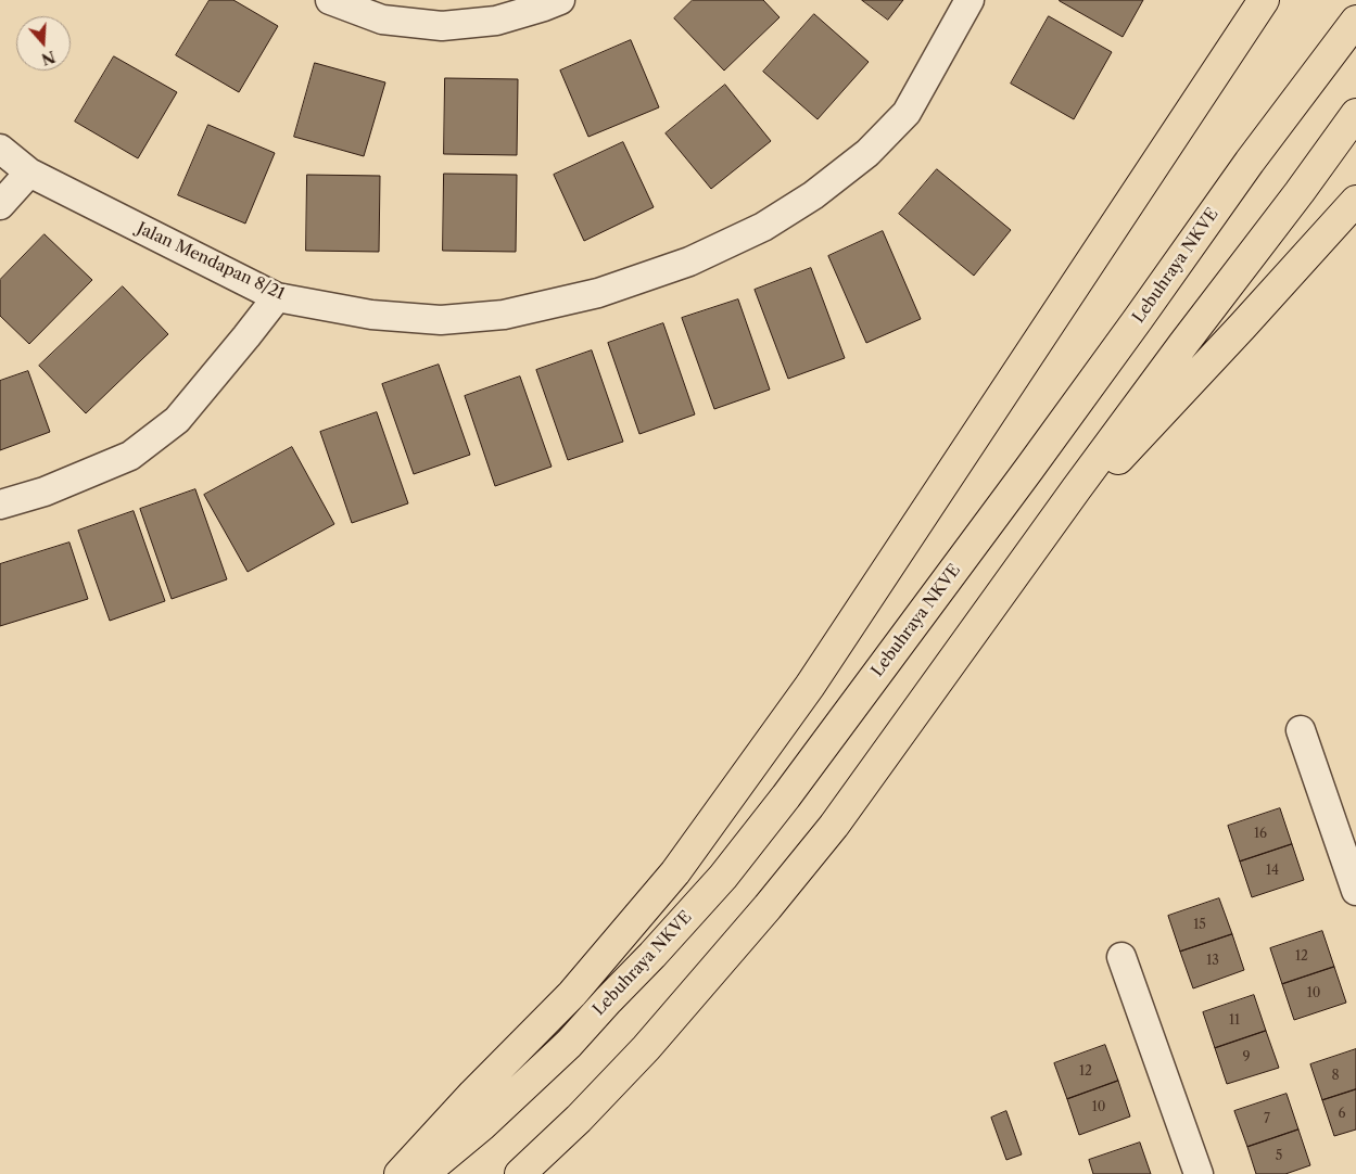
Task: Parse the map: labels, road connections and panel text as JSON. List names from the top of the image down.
{
  "streets": {
    "highway": ["Lebuhraya NKVE"],
    "street": ["Jalan Mendapan 8/21"]
  },
  "house_numbers": [
    "16",
    "14",
    "15",
    "12",
    "13",
    "10",
    "11",
    "9",
    "12",
    "8",
    "10",
    "6",
    "7",
    "5"
  ],
  "north": "bottom"
}
